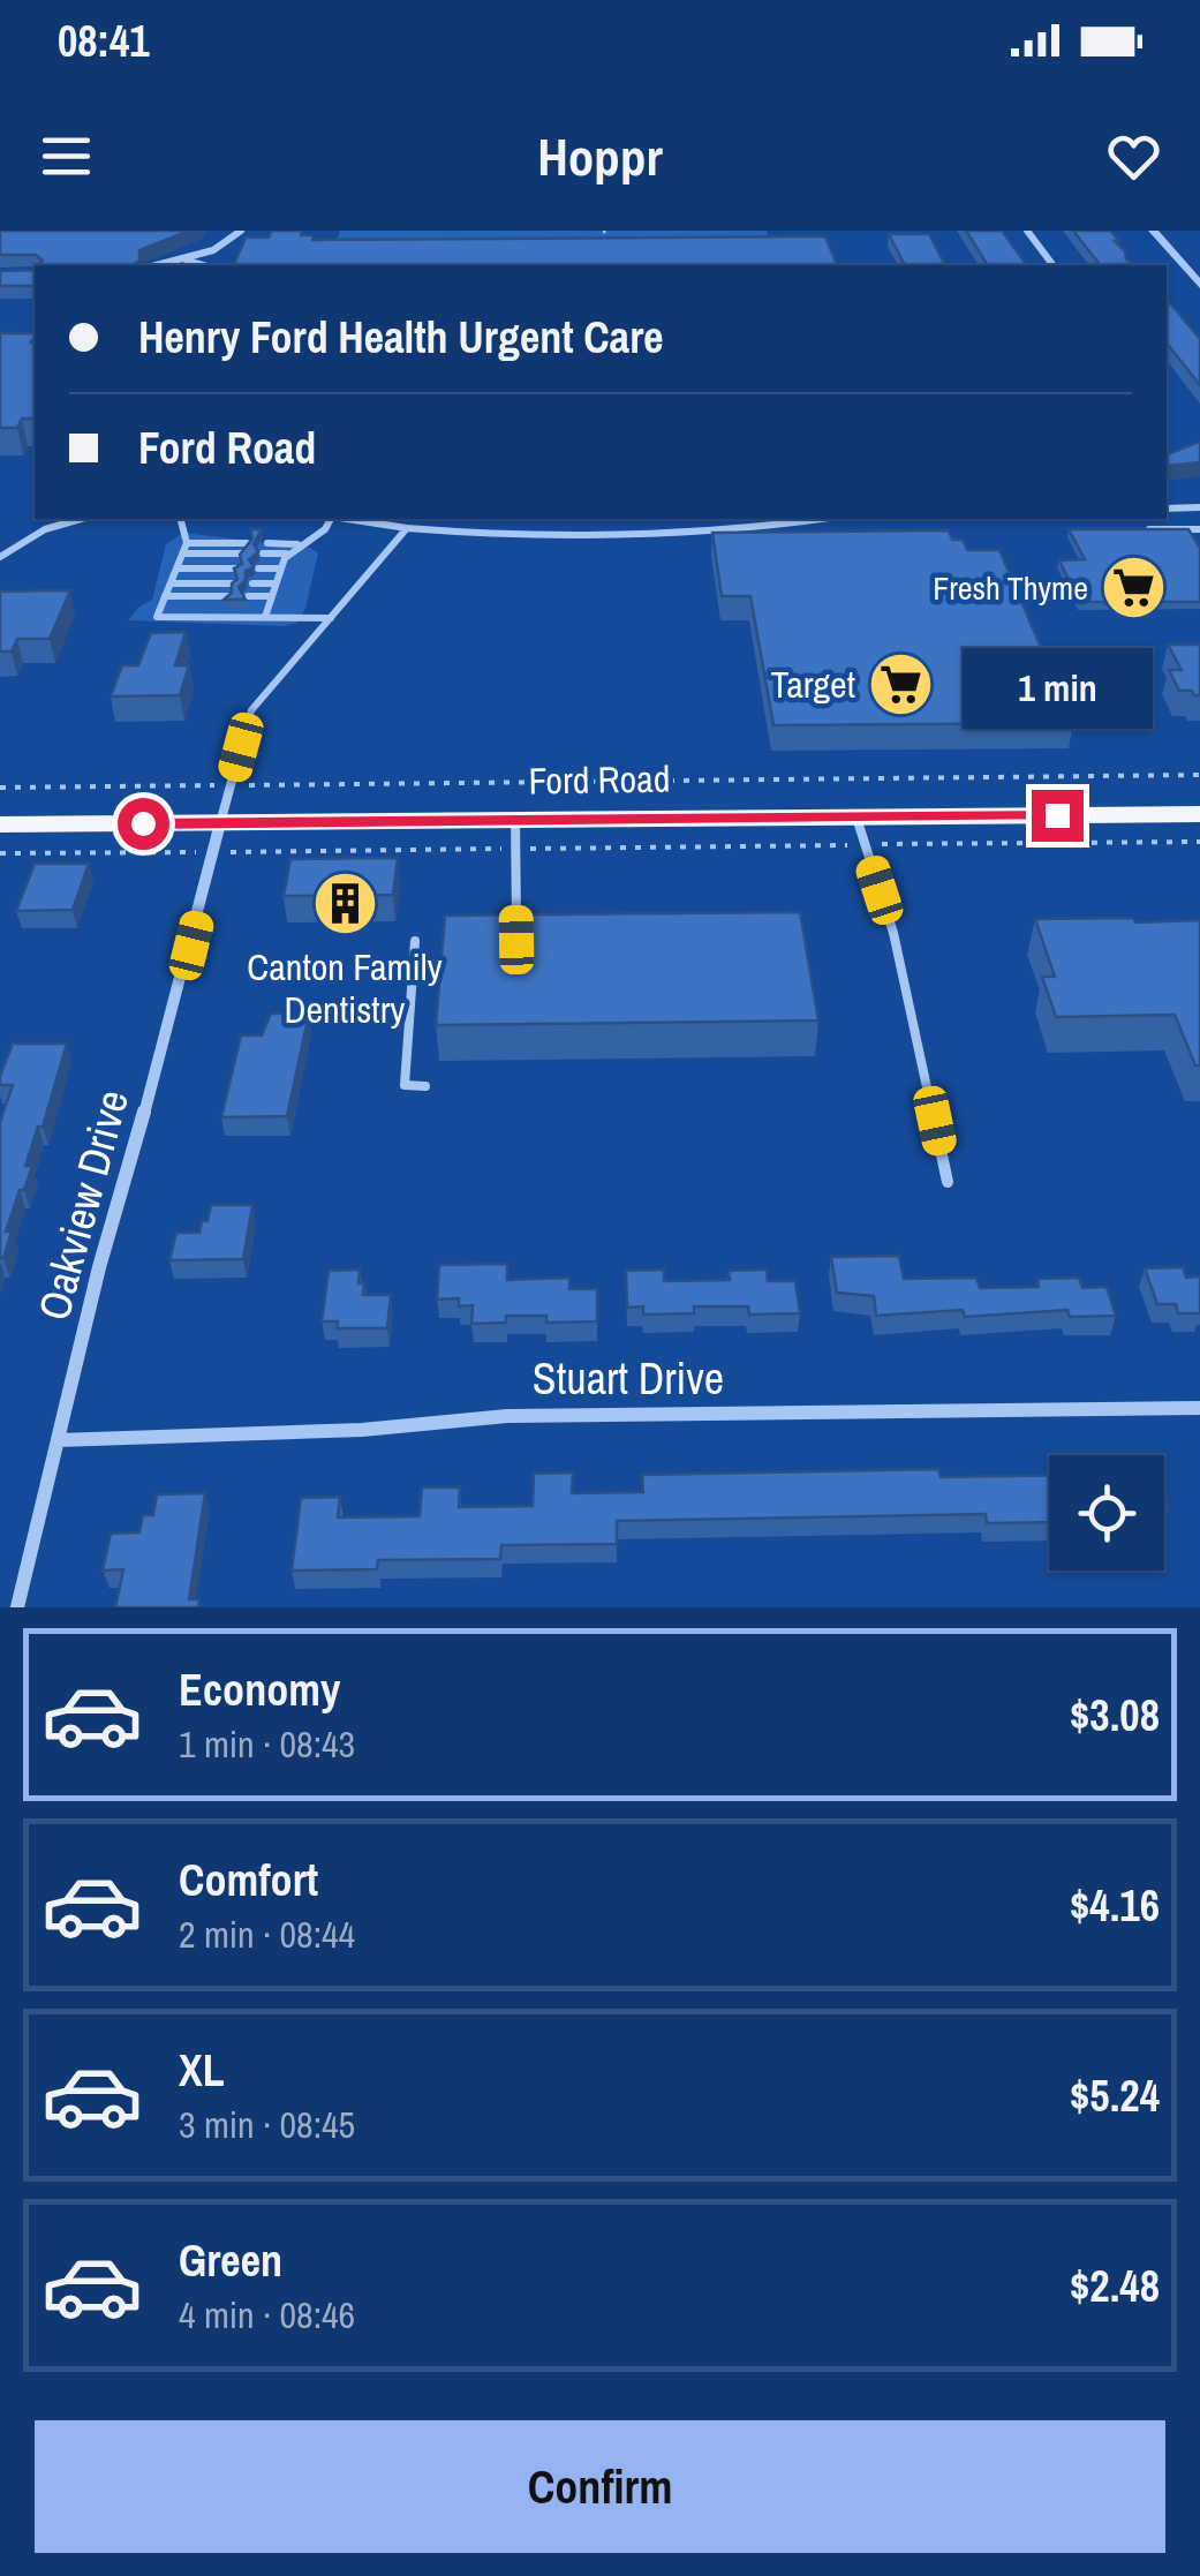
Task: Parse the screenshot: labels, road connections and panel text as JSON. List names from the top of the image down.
{
  "streets": {
    "main road": ["Ford Road"],
    "street": ["Oakview Drive", "Stuart Drive"]
  },
  "crossings": [
    ["Ford Road", "Oakview Drive"],
    ["Oakview Drive", "Stuart Drive"]
  ],
  "places": {
    "supermarket": ["Fresh Thyme", "Target"],
    "building": ["Canton Family Dentistry"]
  },
  "page": {
    "status": "08:41",
    "header": "Hoppr",
    "banner": ["Henry Ford Health Urgent Care", "Ford Road"],
    "bubble": "1 min",
    "list": [
      {
        "name": "Economy",
        "note": "1 min · 08:43",
        "value": "$3.08"
      },
      {
        "name": "Comfort",
        "note": "2 min · 08:44",
        "value": "$4.16"
      },
      {
        "name": "XL",
        "note": "3 min · 08:45",
        "value": "$5.24"
      },
      {
        "name": "Green",
        "note": "4 min · 08:46",
        "value": "$2.48"
      }
    ],
    "buttons": "Confirm"
  }
}
